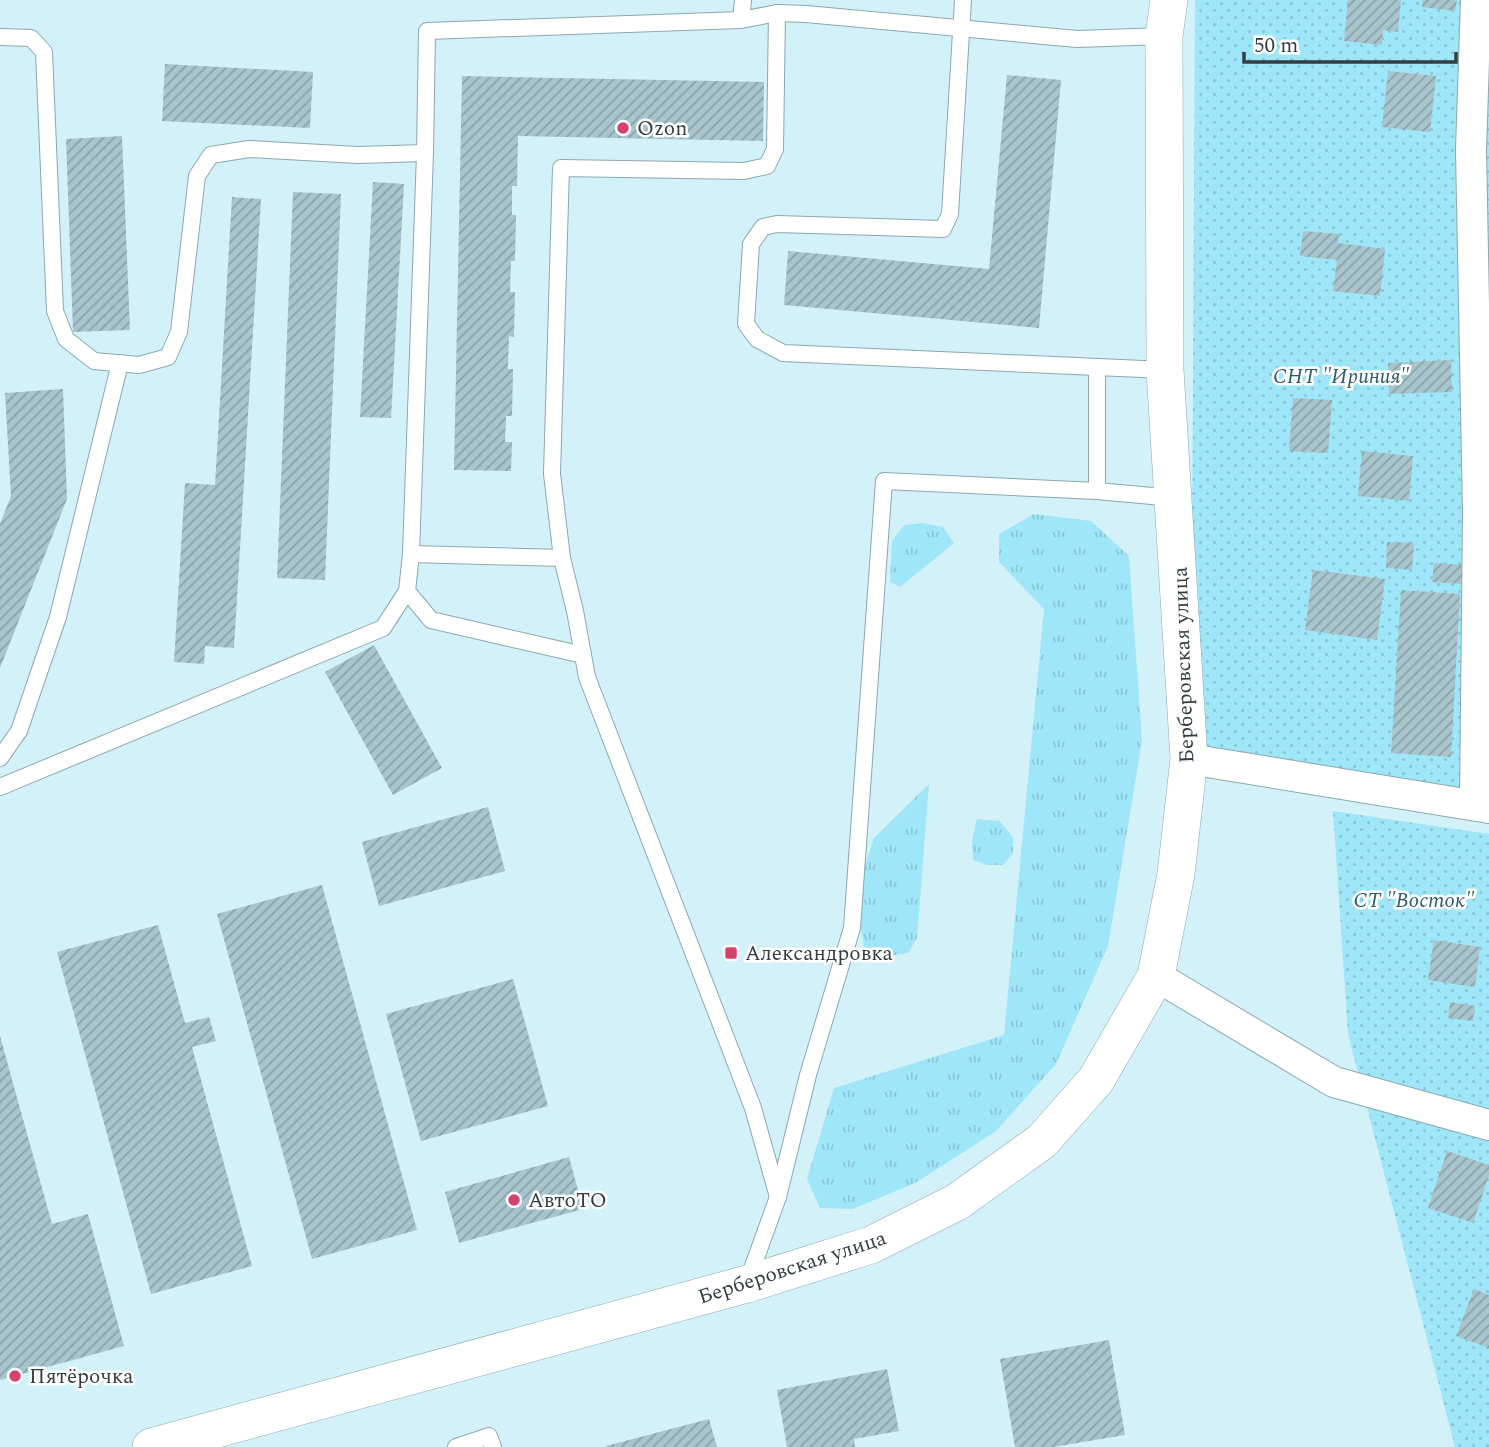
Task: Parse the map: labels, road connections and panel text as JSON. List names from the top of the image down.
{
  "streets": {
    "street": ["Берберовская улица"]
  },
  "parks": ["СНТ \"Ириния\"", "СТ \"Восток\""],
  "places": {
    "other": ["Ozon", "АвтоТО", "Пятёрочка"],
    "transit": ["Александровка"]
  },
  "scale_bar": "50 m"
}
